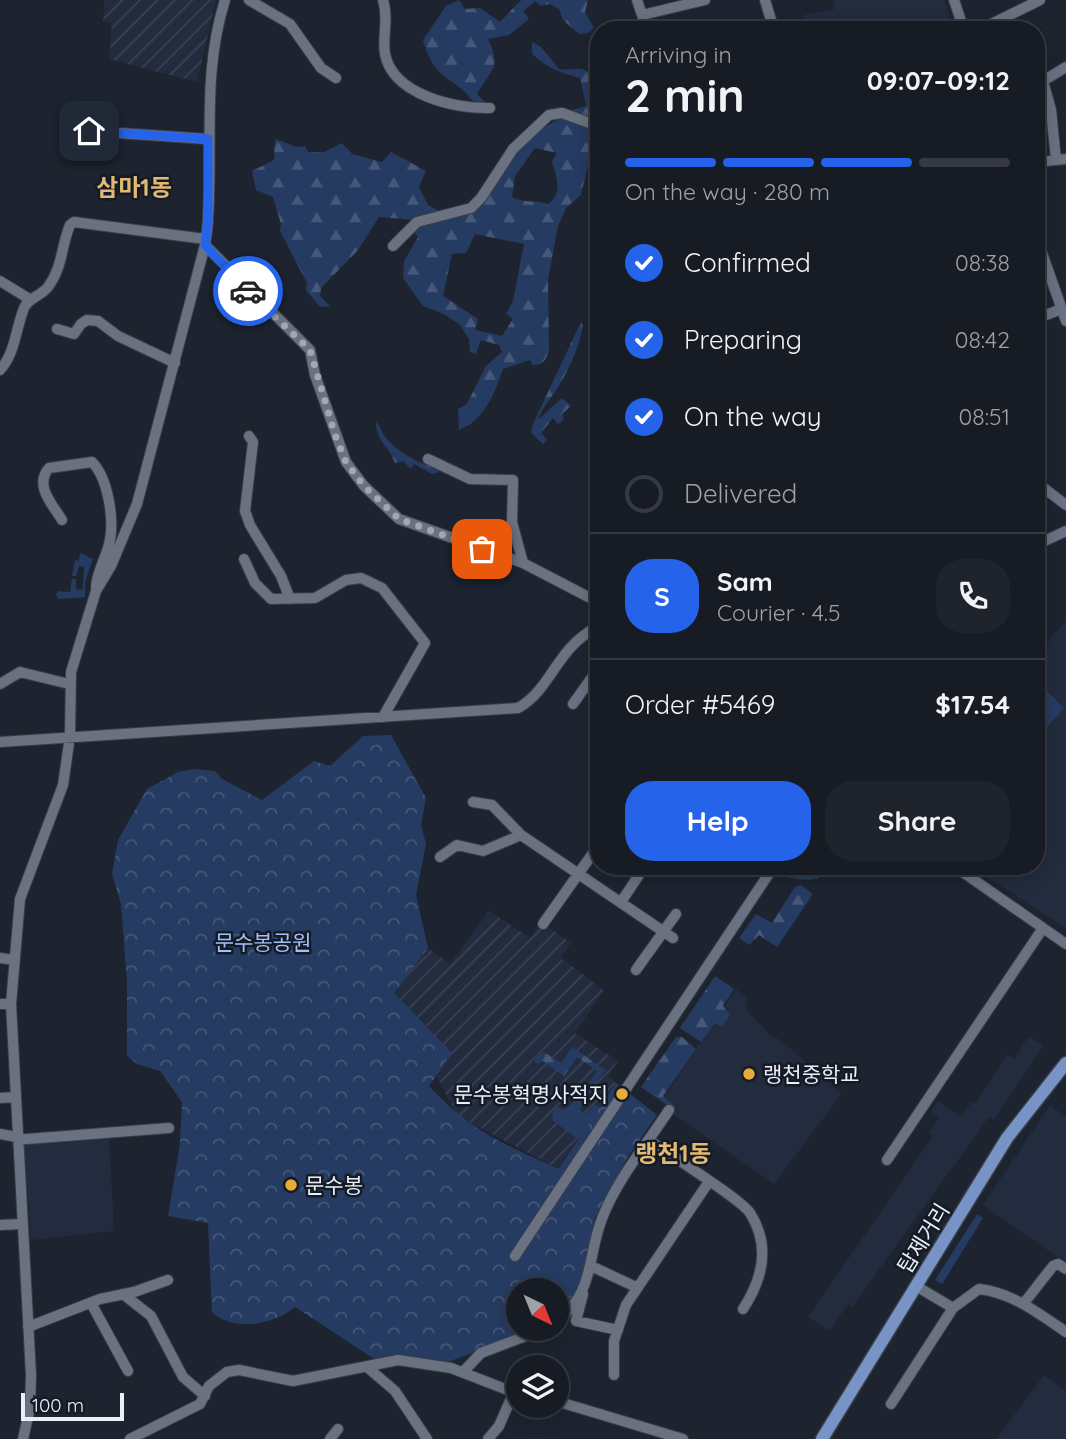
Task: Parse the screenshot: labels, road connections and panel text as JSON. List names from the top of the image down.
{
  "streets": {
    "main road": ["탑제거리"]
  },
  "districts": ["삼마1동", "랭천1동"],
  "parks": ["문수봉공원"],
  "places": ["랭천중학교", "문수봉혁명사적지", "문수봉"],
  "scale_bar": "100 m",
  "north": "bottom right",
  "page": {
    "heading": ["2 min", "Arriving in", "09:07–09:12"],
    "panel": [
      "Sam",
      "Courier · 4.5",
      "Order #5469",
      "$17.54"
    ],
    "bar": "On the way · 280 m",
    "list": [
      ["Confirmed", "08:38"],
      ["Preparing", "08:42"],
      ["On the way", "08:51"],
      "Delivered"
    ],
    "round": "S",
    "buttons": ["Help", "Share"],
    "scale": "100 m"
  }
}
